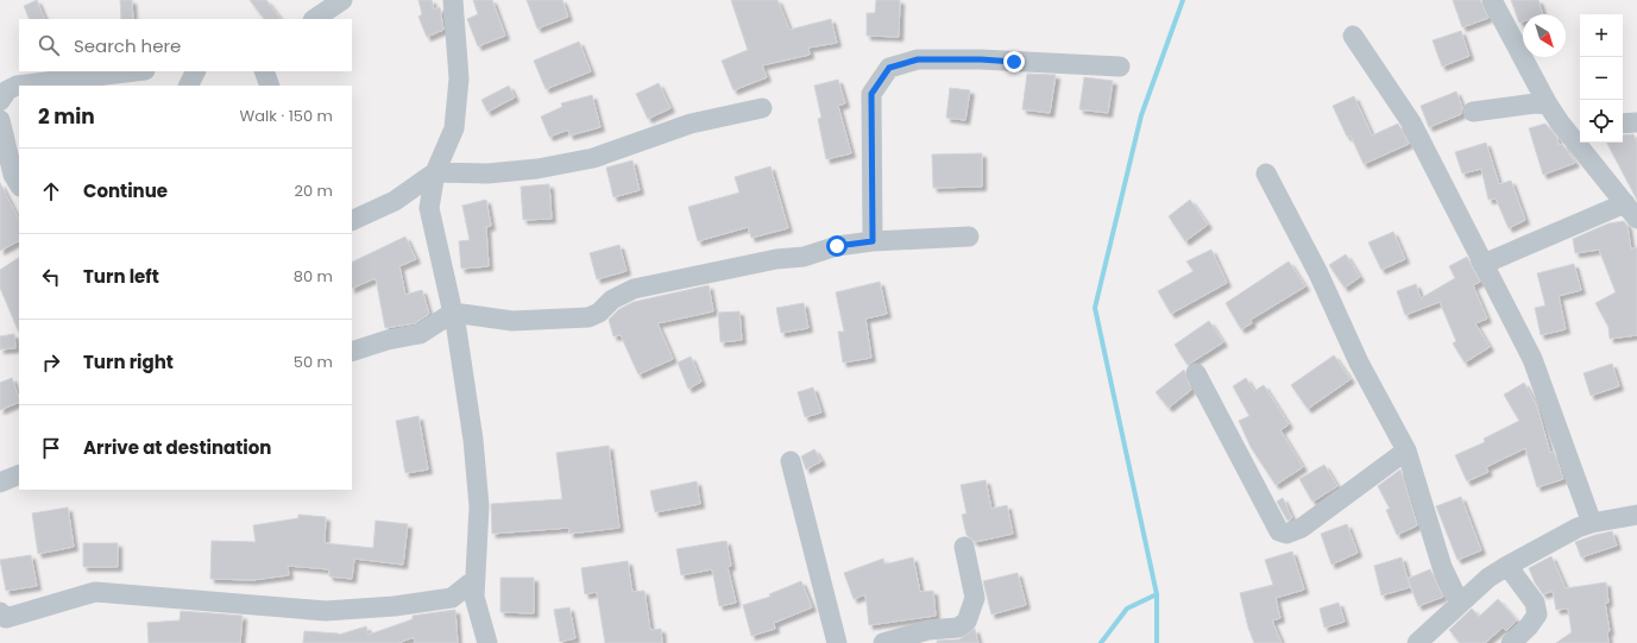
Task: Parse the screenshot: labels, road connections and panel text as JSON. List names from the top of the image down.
{
  "north": "bottom right",
  "page": {
    "map_buttons": ["+", "−"],
    "search": "Search here",
    "heading": ["2 min", "Walk · 150 m"],
    "list": [
      ["Continue", "20 m"],
      ["Turn left", "80 m"],
      ["Turn right", "50 m"],
      "Arrive at destination"
    ]
  }
}
